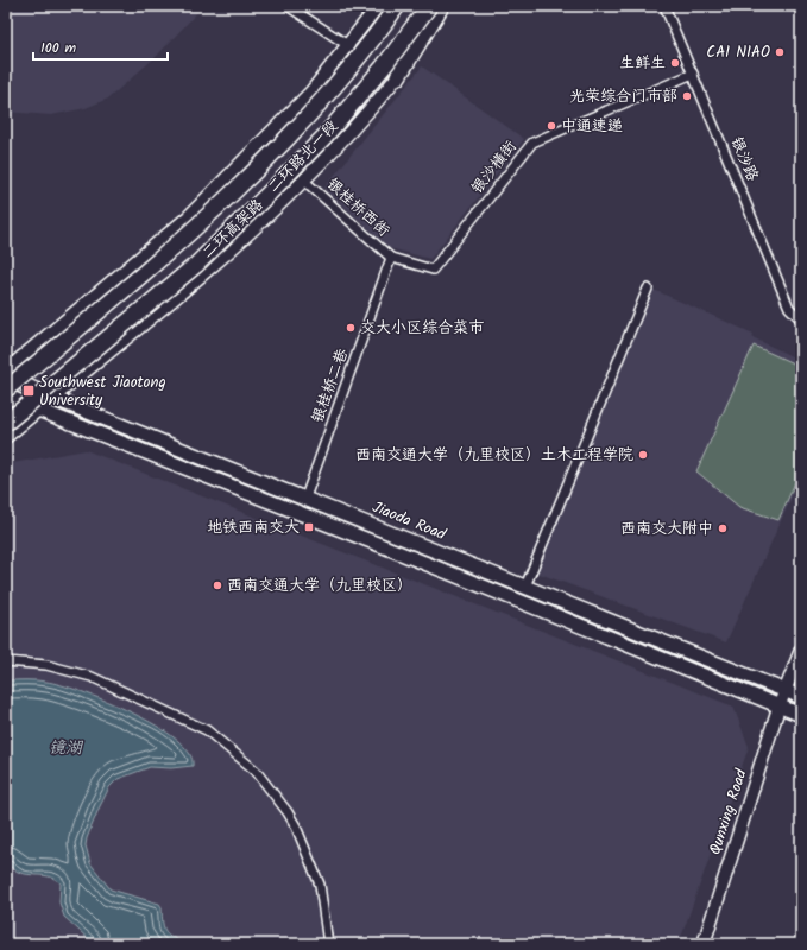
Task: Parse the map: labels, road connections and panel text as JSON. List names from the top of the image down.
{
  "streets": {
    "highway": ["二环高架路"],
    "main road": ["二环路北一段", "Jiaoda Road", "Qunxing Road"],
    "street": [
      "银沙路",
      "银沙横街",
      "银桂桥西街",
      "银桂桥二巷"
    ]
  },
  "crossings": [
    ["二环路北一段", "银桂桥西街"],
    ["二环路北一段", "Jiaoda Road"],
    ["银沙路", "银沙横街"],
    ["银沙横街", "银桂桥西街"],
    ["银沙横街", "银桂桥二巷"],
    ["银桂桥西街", "银桂桥二巷"],
    ["银桂桥二巷", "Jiaoda Road"],
    ["Jiaoda Road", "Qunxing Road"]
  ],
  "water": ["镜湖"],
  "places": {
    "other": [
      "CAI NIAO",
      "生鲜生",
      "光荣综合门市部",
      "中通速递",
      "交大小区综合菜市",
      "西南交通大学（九里校区）土木工程学院",
      "西南交大附中",
      "西南交通大学（九里校区）"
    ],
    "transit": ["Southwest Jiaotong University", "地铁西南交大"]
  },
  "scale_bar": "100 m"
}
